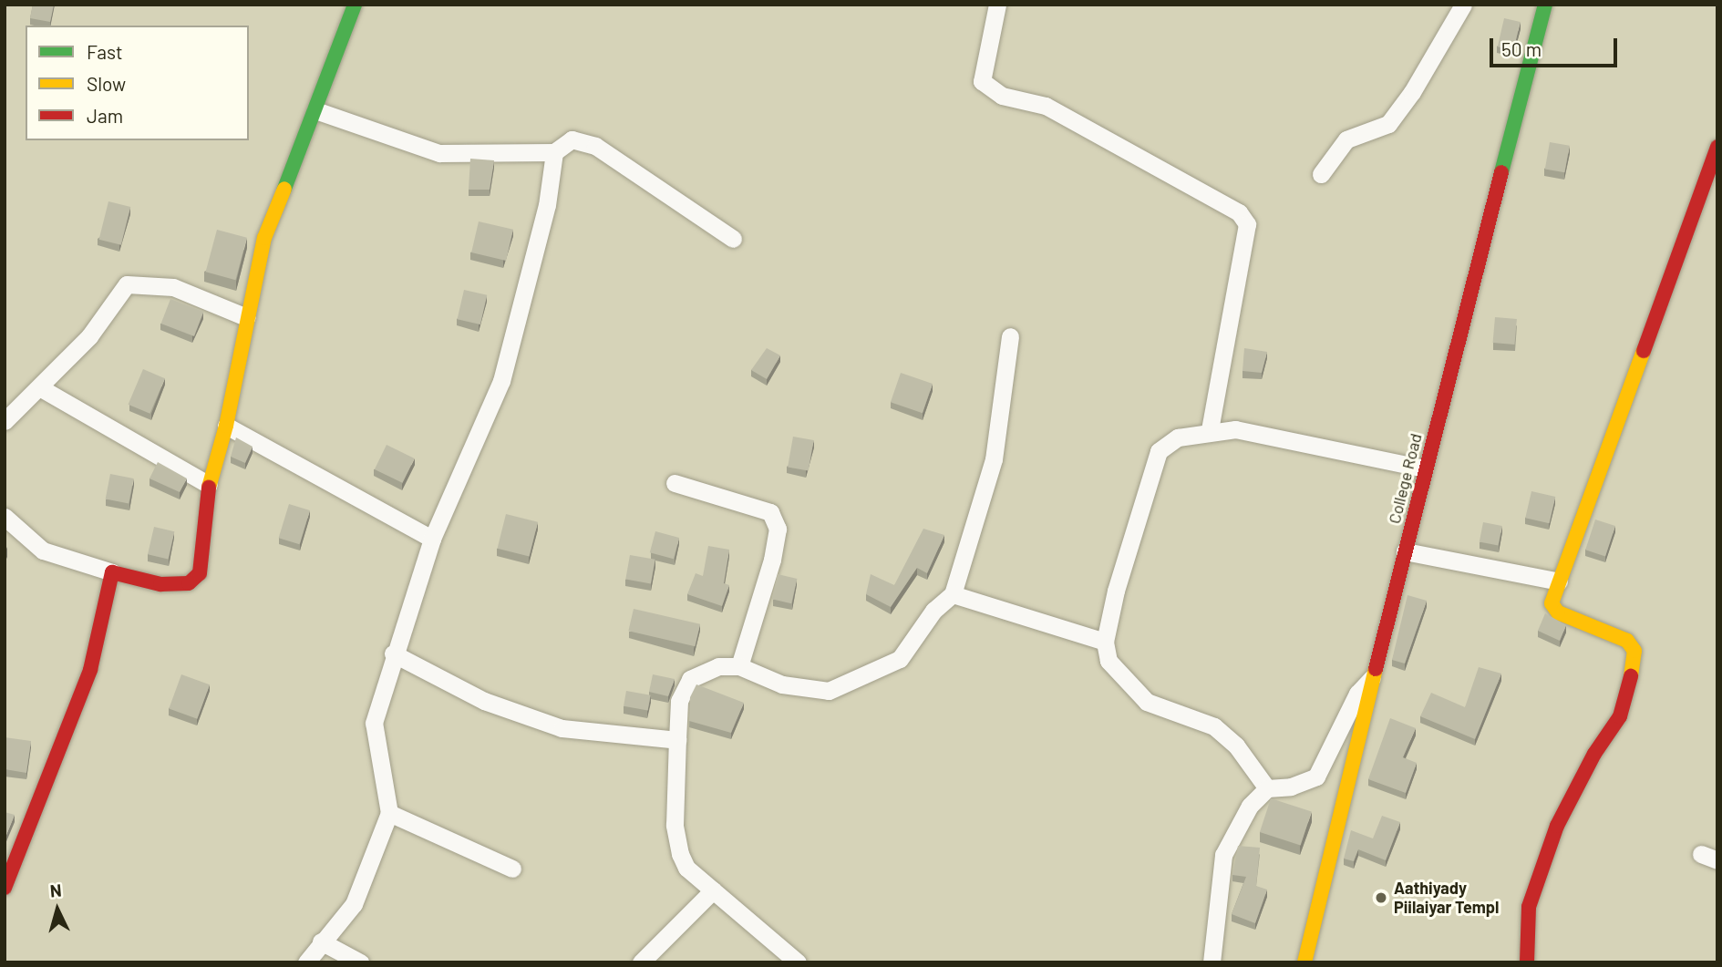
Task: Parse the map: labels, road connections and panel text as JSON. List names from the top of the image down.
{
  "streets": {
    "street": ["College Road"]
  },
  "places": ["Aathiyady Piilaiyar Templ"],
  "legend": ["Fast", "Slow", "Jam"],
  "scale_bar": "50 m",
  "north": "top"
}
